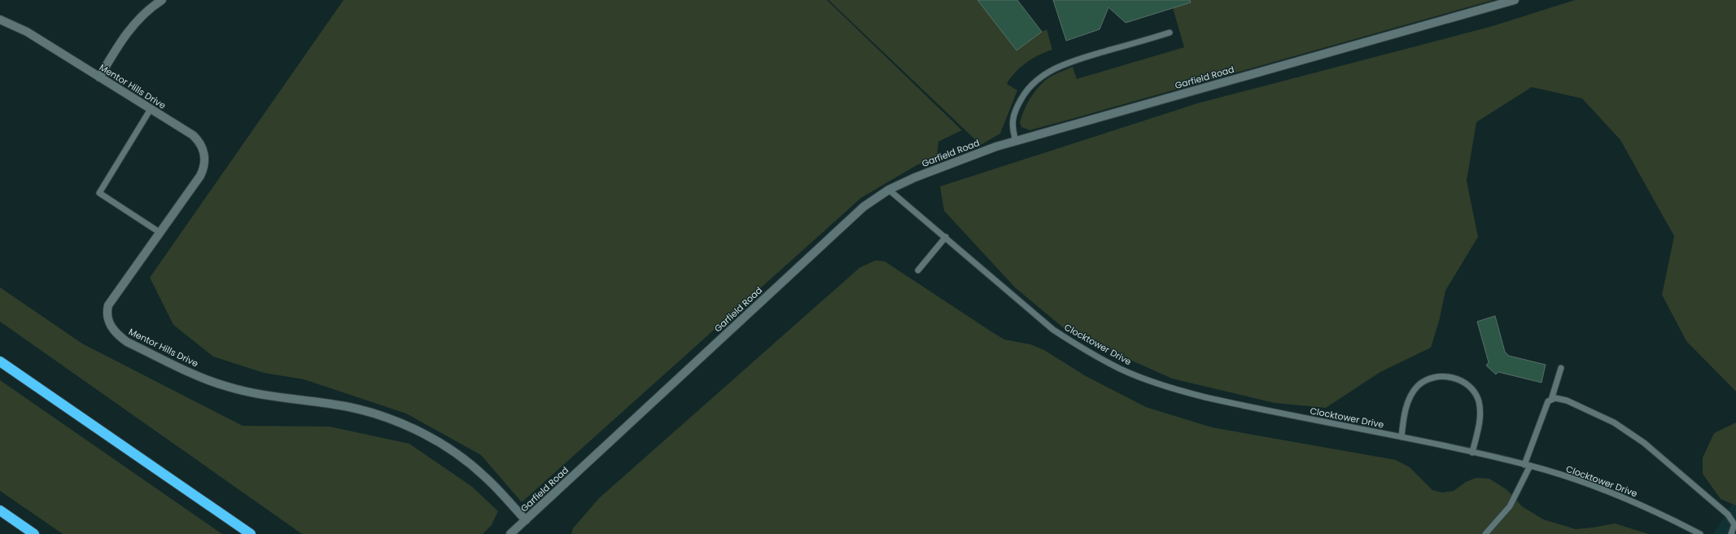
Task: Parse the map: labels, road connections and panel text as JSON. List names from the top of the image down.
{
  "streets": {
    "street": ["Garfield Road", "Mentor Hills Drive"],
    "lane": ["Clocktower Drive"]
  },
  "crossings": [
    ["Garfield Road", "Mentor Hills Drive"],
    ["Garfield Road", "Clocktower Drive"]
  ]
}
